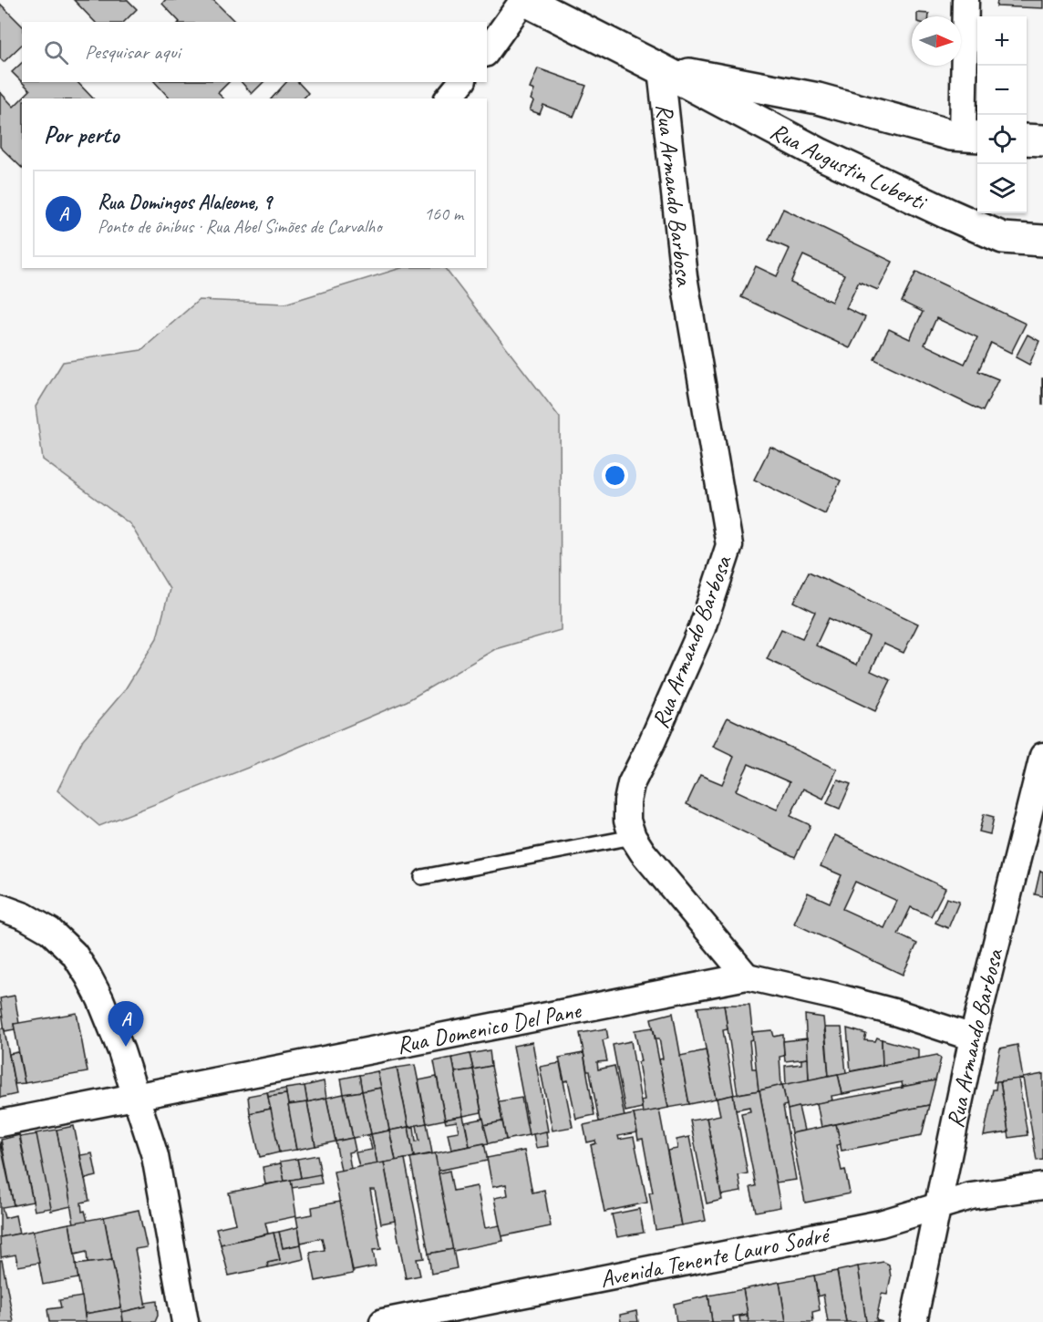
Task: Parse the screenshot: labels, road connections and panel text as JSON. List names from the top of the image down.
{
  "streets": {
    "street": [
      "Rua Augustin Luberti",
      "Rua Armando Barbosa",
      "Rua Domenico Del Pane",
      "Avenida Tenente Lauro Sodré"
    ]
  },
  "crossings": [
    ["Rua Augustin Luberti", "Rua Armando Barbosa"],
    ["Rua Armando Barbosa", "Rua Domenico Del Pane"],
    ["Rua Armando Barbosa", "Avenida Tenente Lauro Sodré"]
  ],
  "north": "right",
  "page": {
    "map_buttons": ["+", "−"],
    "search": "Pesquisar aqui",
    "heading": "Por perto",
    "list": [
      {
        "mark": "A",
        "name": "Rua Domingos Alaleone, 9",
        "note": "Ponto de ônibus · Rua Abel Simões de Carvalho",
        "value": "160 m"
      }
    ],
    "pins": "A"
  }
}
